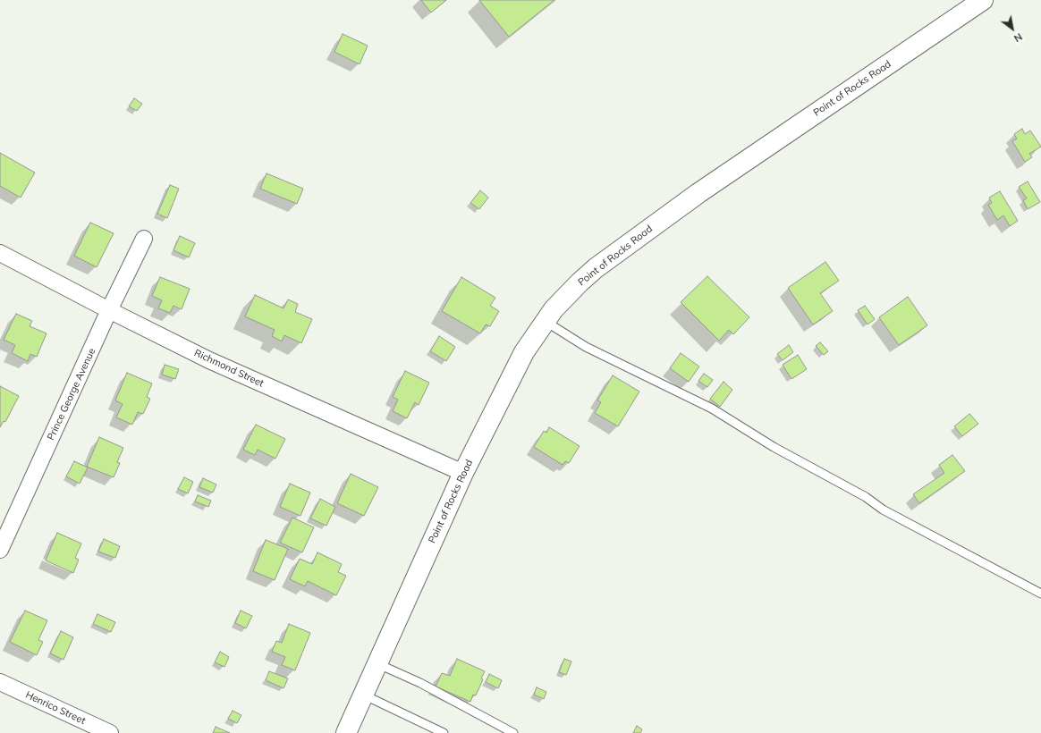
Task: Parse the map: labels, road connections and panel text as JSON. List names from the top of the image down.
{
  "streets": {
    "street": [
      "Point of Rocks Road",
      "Richmond Street",
      "Prince George Avenue",
      "Henrico Street"
    ]
  },
  "crossings": [
    ["Point of Rocks Road", "Richmond Street"],
    ["Richmond Street", "Prince George Avenue"]
  ],
  "north": "bottom right"
}
